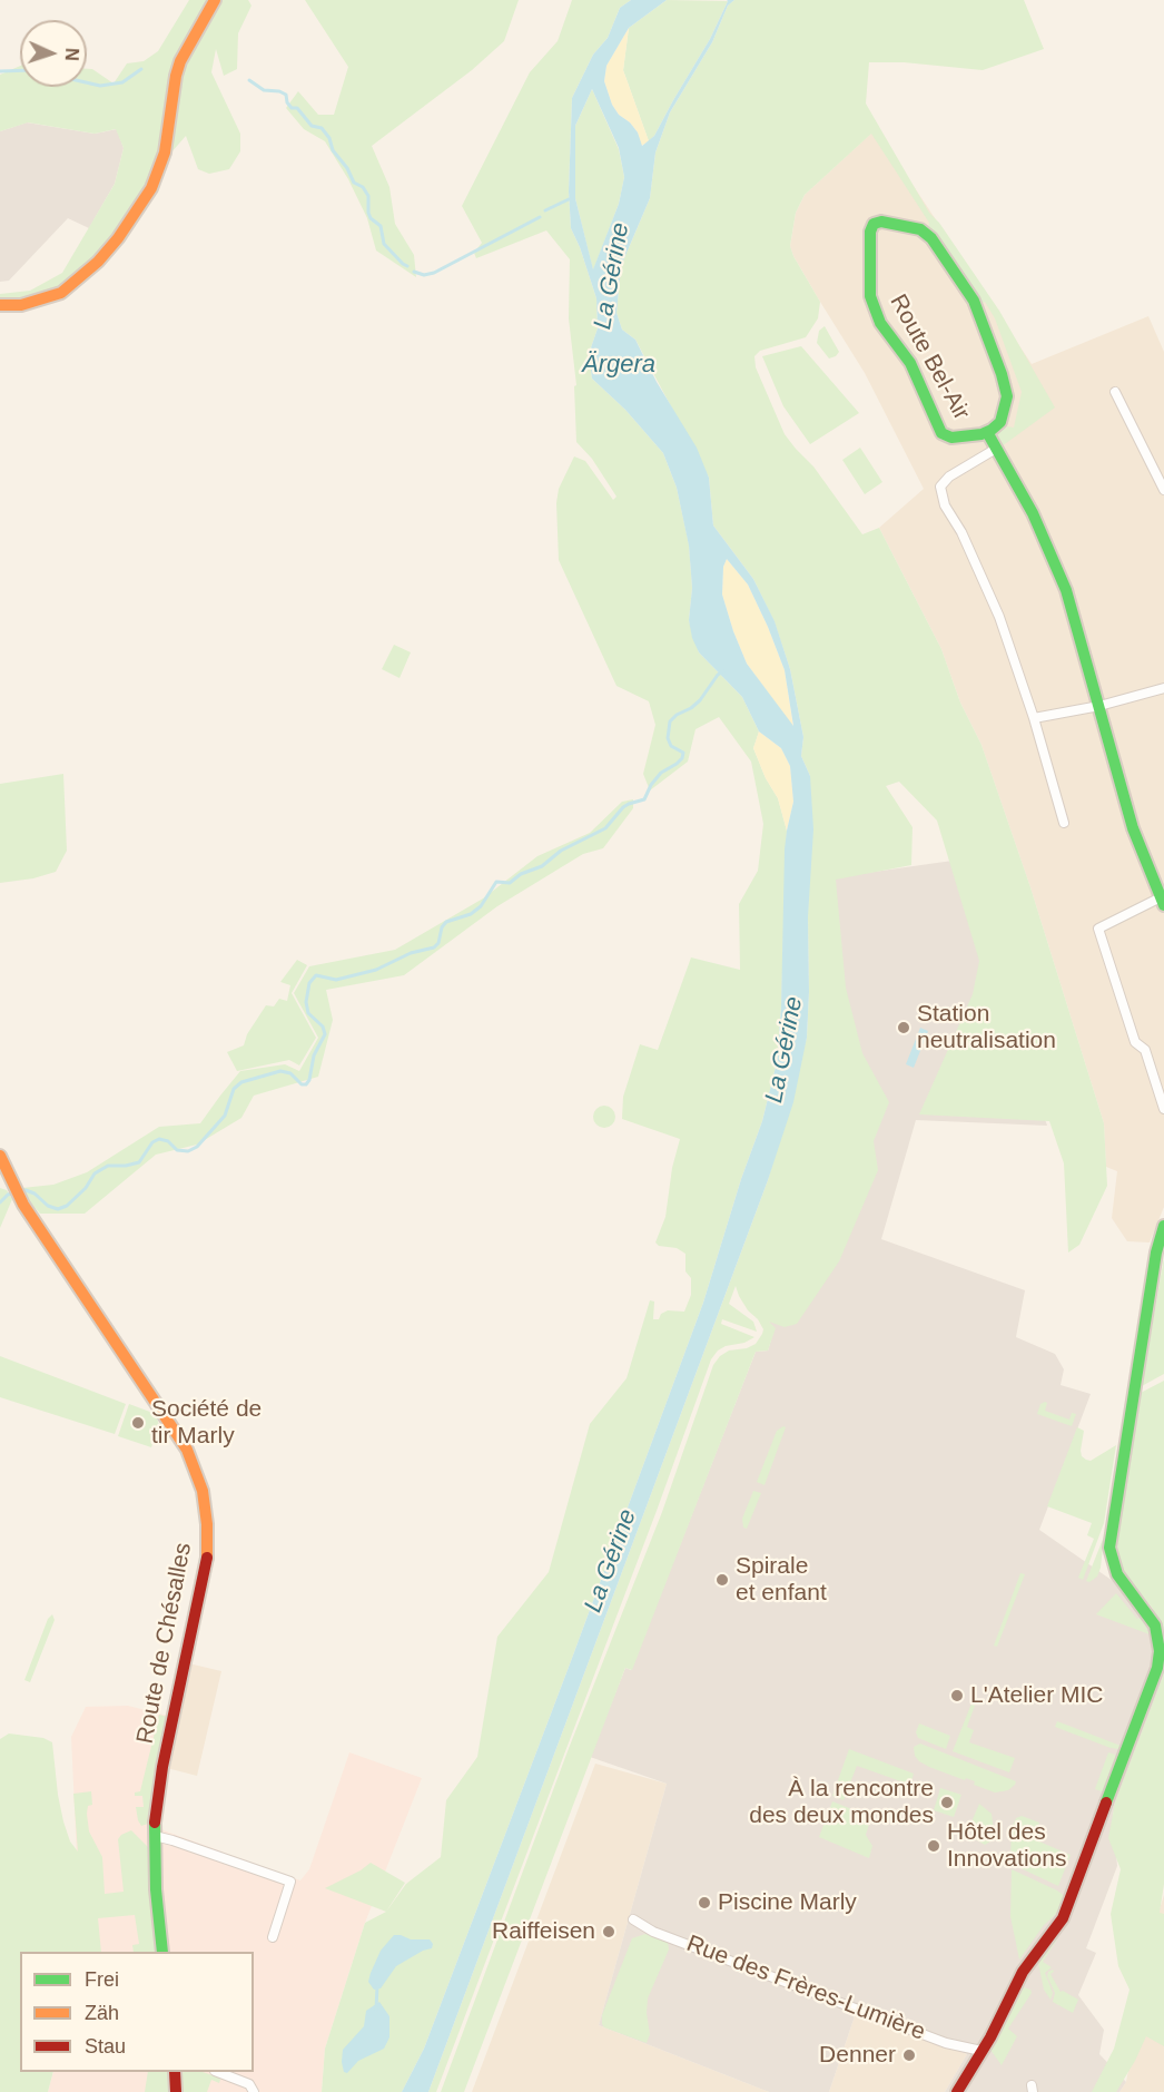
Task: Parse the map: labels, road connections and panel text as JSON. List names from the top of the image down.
{
  "streets": {
    "street": ["Route Bel-Air", "Route de Chésalles", "Rue des Frères-Lumière"]
  },
  "water": ["La Gérine", "Ärgera"],
  "places": [
    "Station neutralisation",
    "Société de tir Marly",
    "Spirale et enfant",
    "L'Atelier MIC",
    "À la rencontre des deux mondes",
    "Hôtel des Innovations",
    "Piscine Marly",
    "Raiffeisen",
    "Denner"
  ],
  "legend": ["Frei", "Zäh", "Stau"],
  "north": "right"
}
